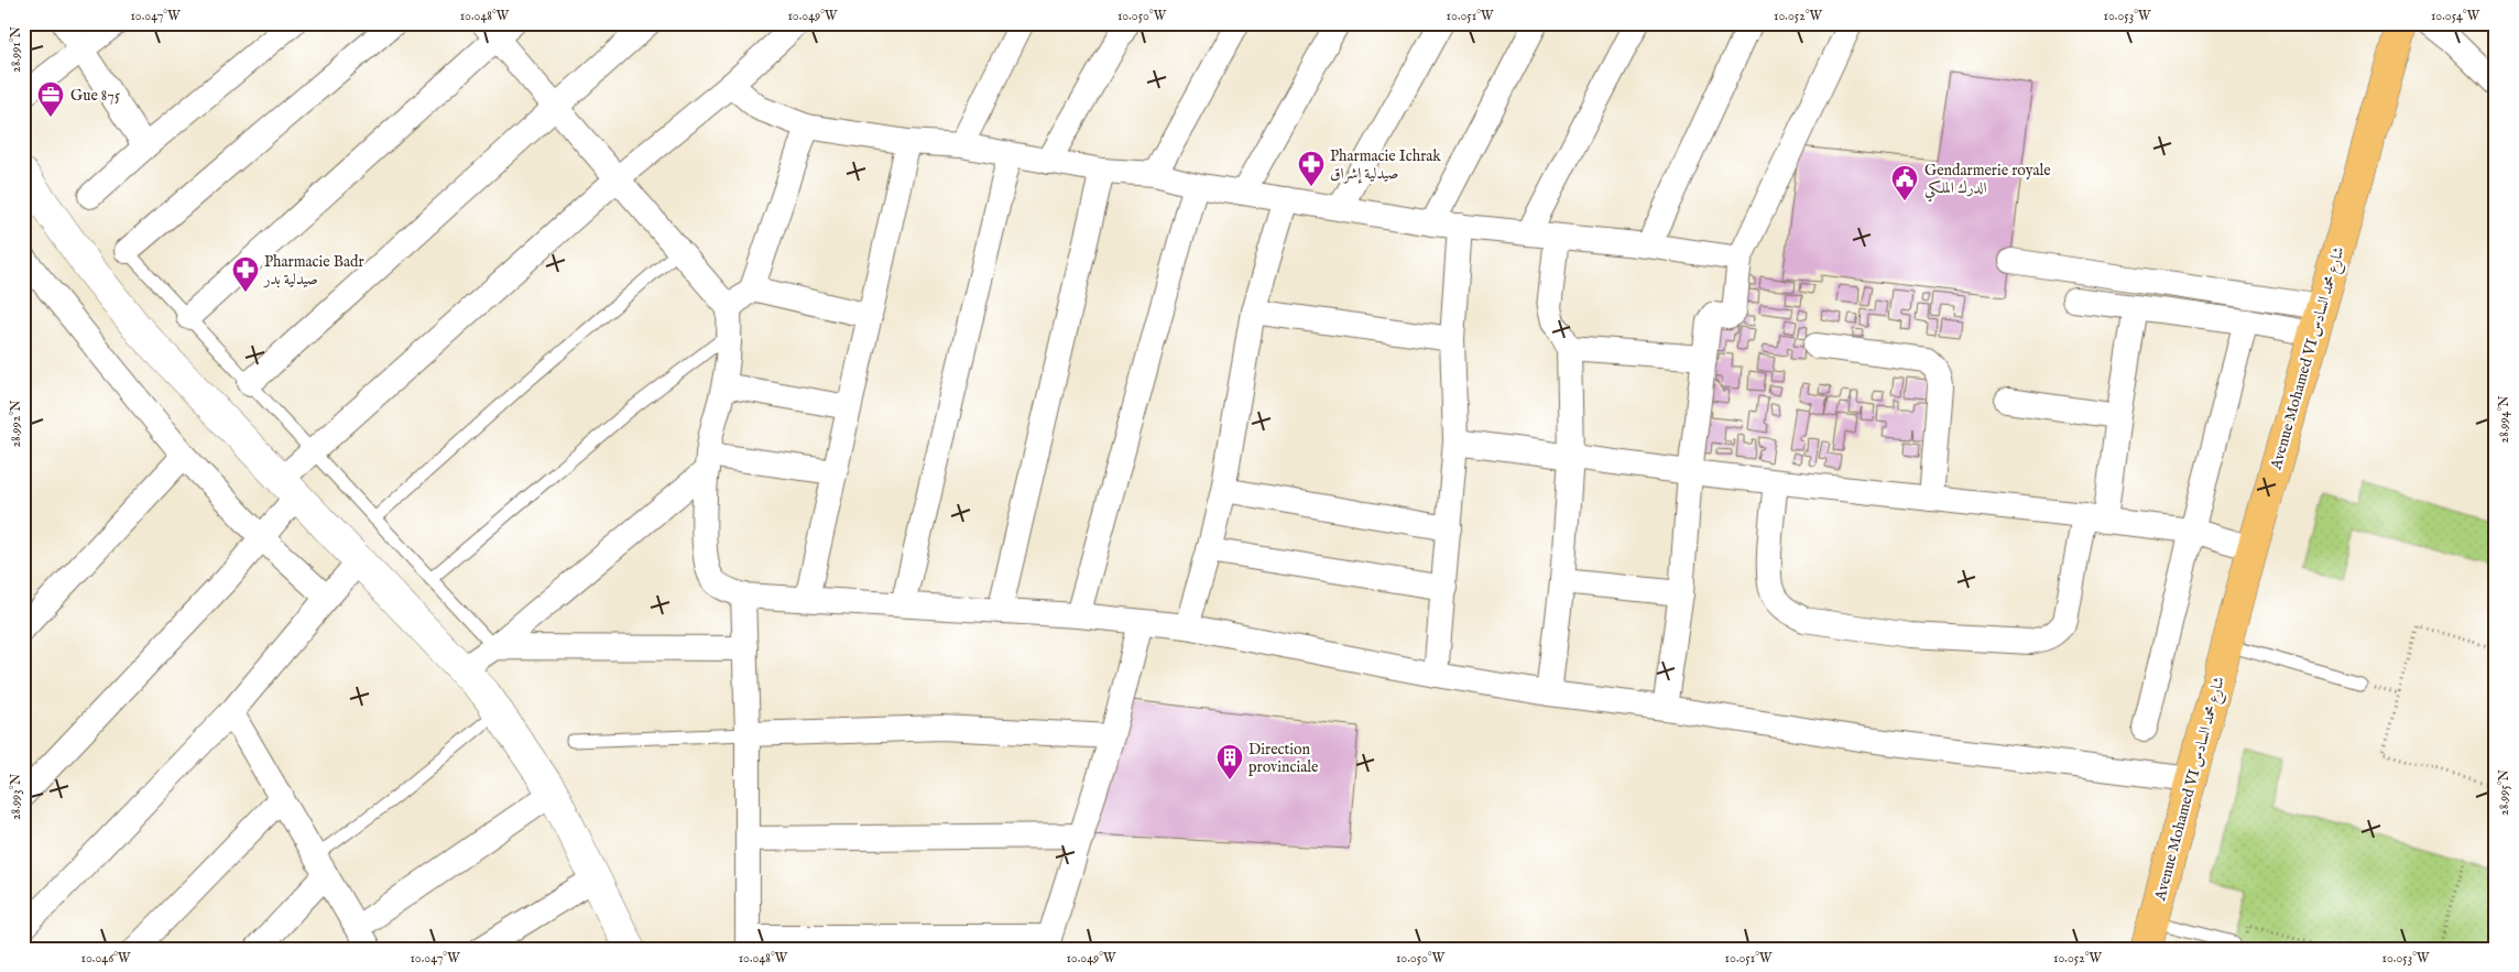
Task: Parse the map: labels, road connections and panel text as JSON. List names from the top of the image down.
{
  "streets": {
    "main road": ["Avenue Mohamed VI شارع محمد السادس"]
  },
  "places": {
    "office": ["Gue 875"],
    "pharmacy": ["Pharmacie Ichrak صيدلية إشراق", "Pharmacie Badr صيدلية بدر"],
    "public building": ["Gendarmerie royale الدرك الملكي"],
    "building": ["Direction provinciale"]
  },
  "coordinates": [
    "10.047°W",
    "10.048°W",
    "10.049°W",
    "10.050°W",
    "10.051°W",
    "10.052°W",
    "10.053°W",
    "10.054°W",
    "28.991°N",
    "28.994°N",
    "28.992°N",
    "28.995°N",
    "28.993°N",
    "10.046°W"
  ]
}
